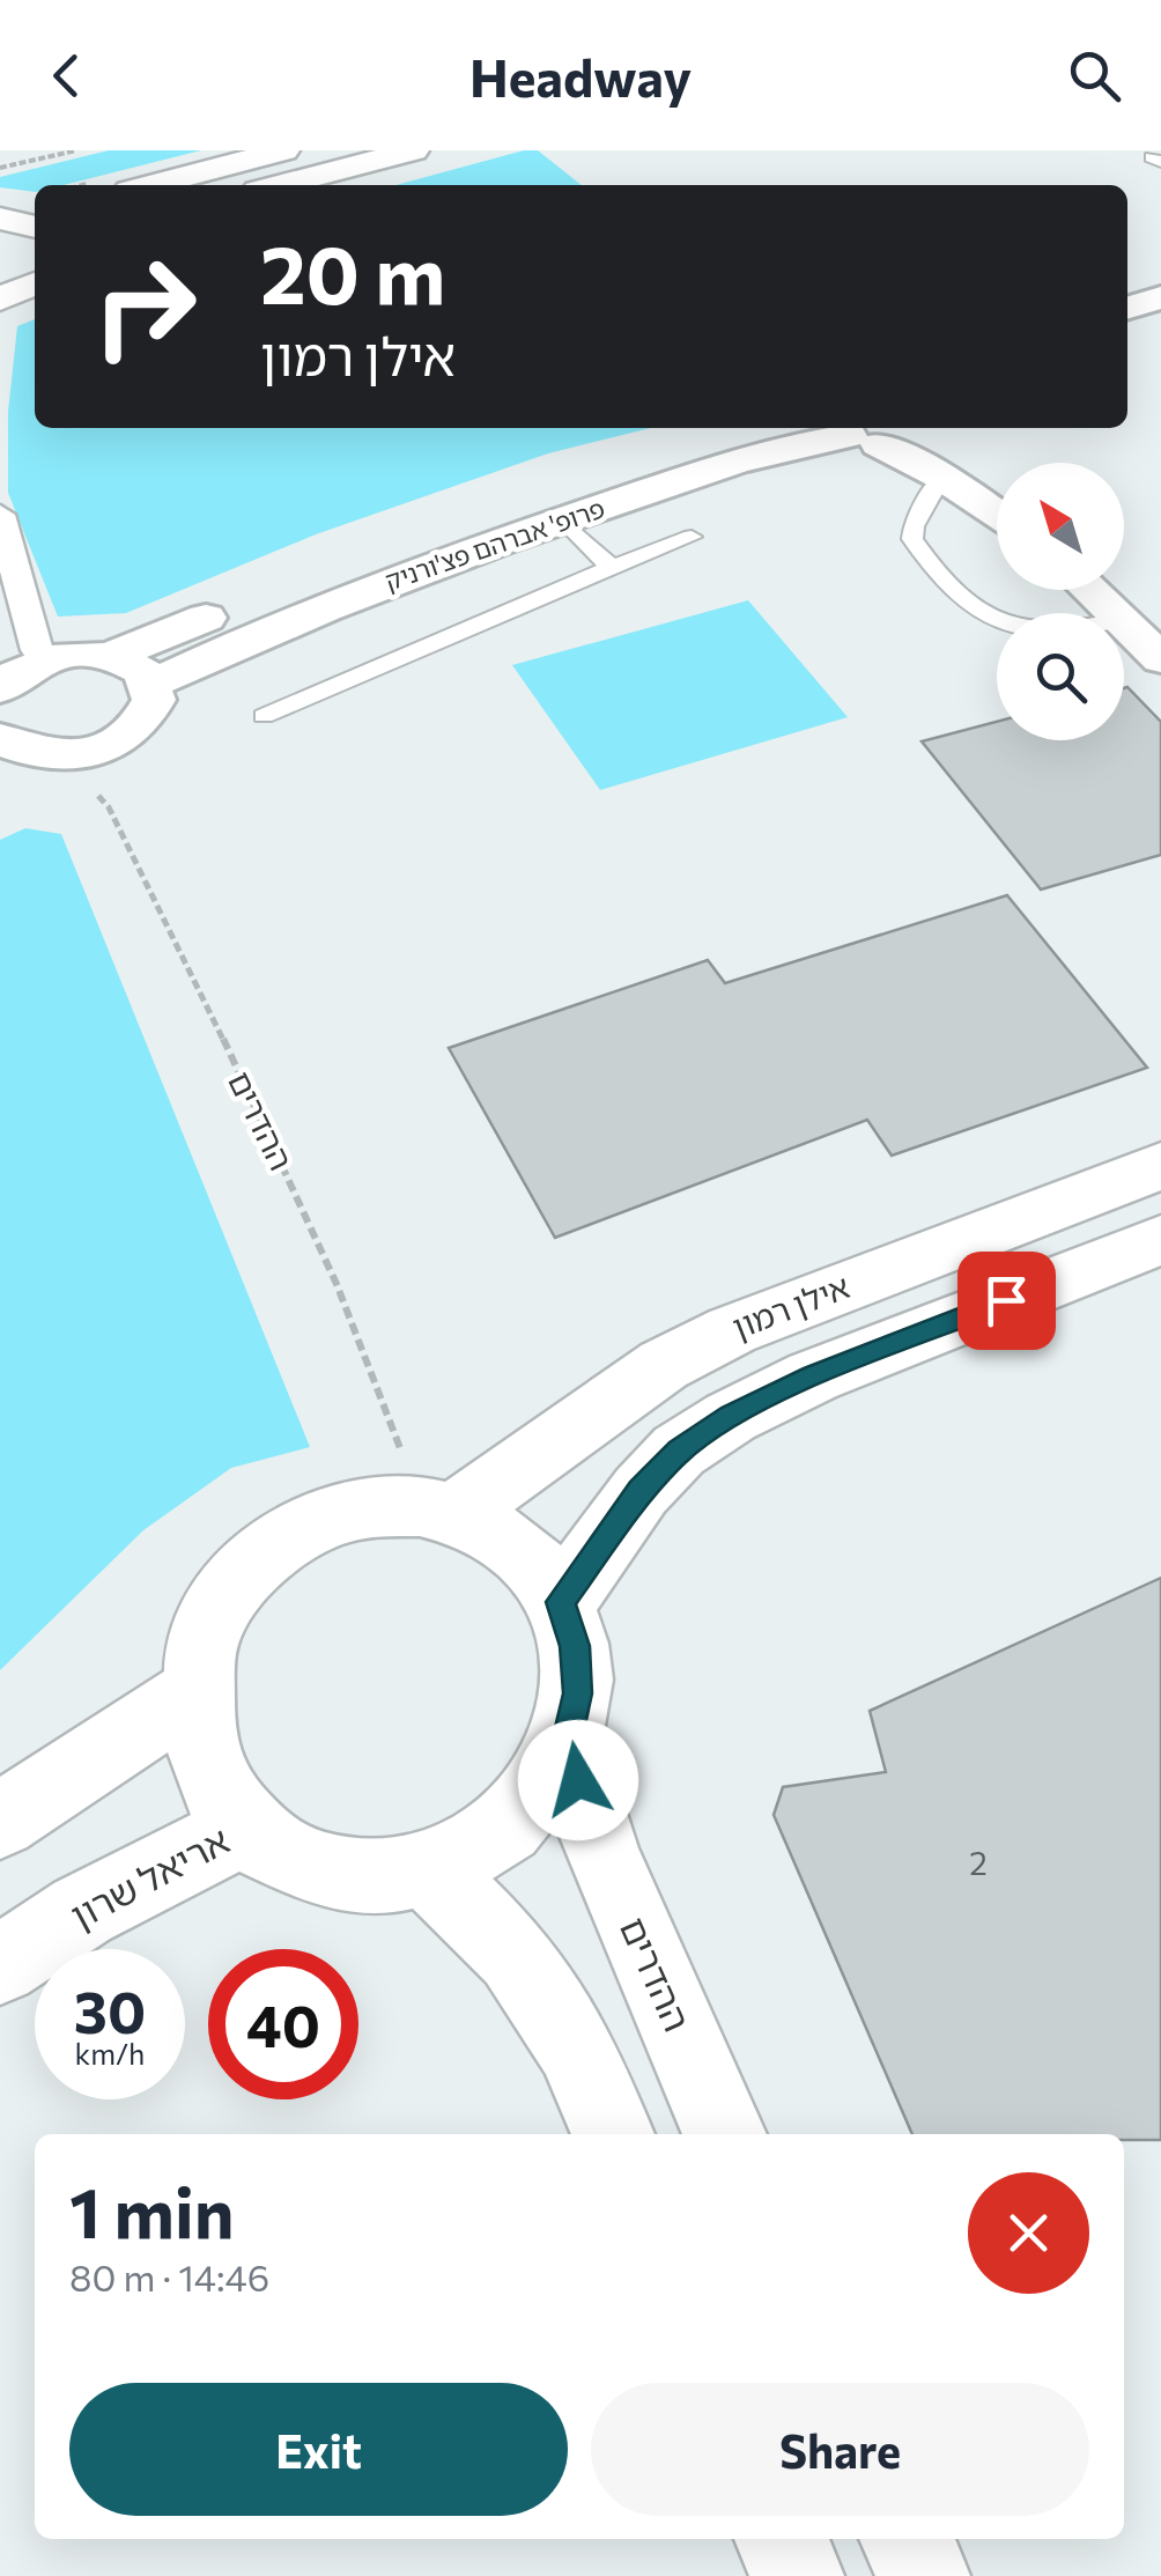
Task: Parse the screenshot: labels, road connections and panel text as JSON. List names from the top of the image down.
{
  "streets": {
    "street": [
      "פרופ' אברהם פצ'ורניק",
      "ההדרים",
      "אילן רמון",
      "אריאל שרון"
    ]
  },
  "crossings": [
    ["ההדרים", "אילן רמון"],
    ["ההדרים", "אריאל שרון"],
    ["אילן רמון", "אריאל שרון"]
  ],
  "house_numbers": ["2"],
  "north": "top left",
  "page": {
    "header": "Headway",
    "turn": ["20 m", "אילן רמון"],
    "speed": "30 km/h",
    "limit": "40",
    "heading": ["1 min", "80 m · 14:46"],
    "buttons": ["Exit", "Share"]
  }
}
